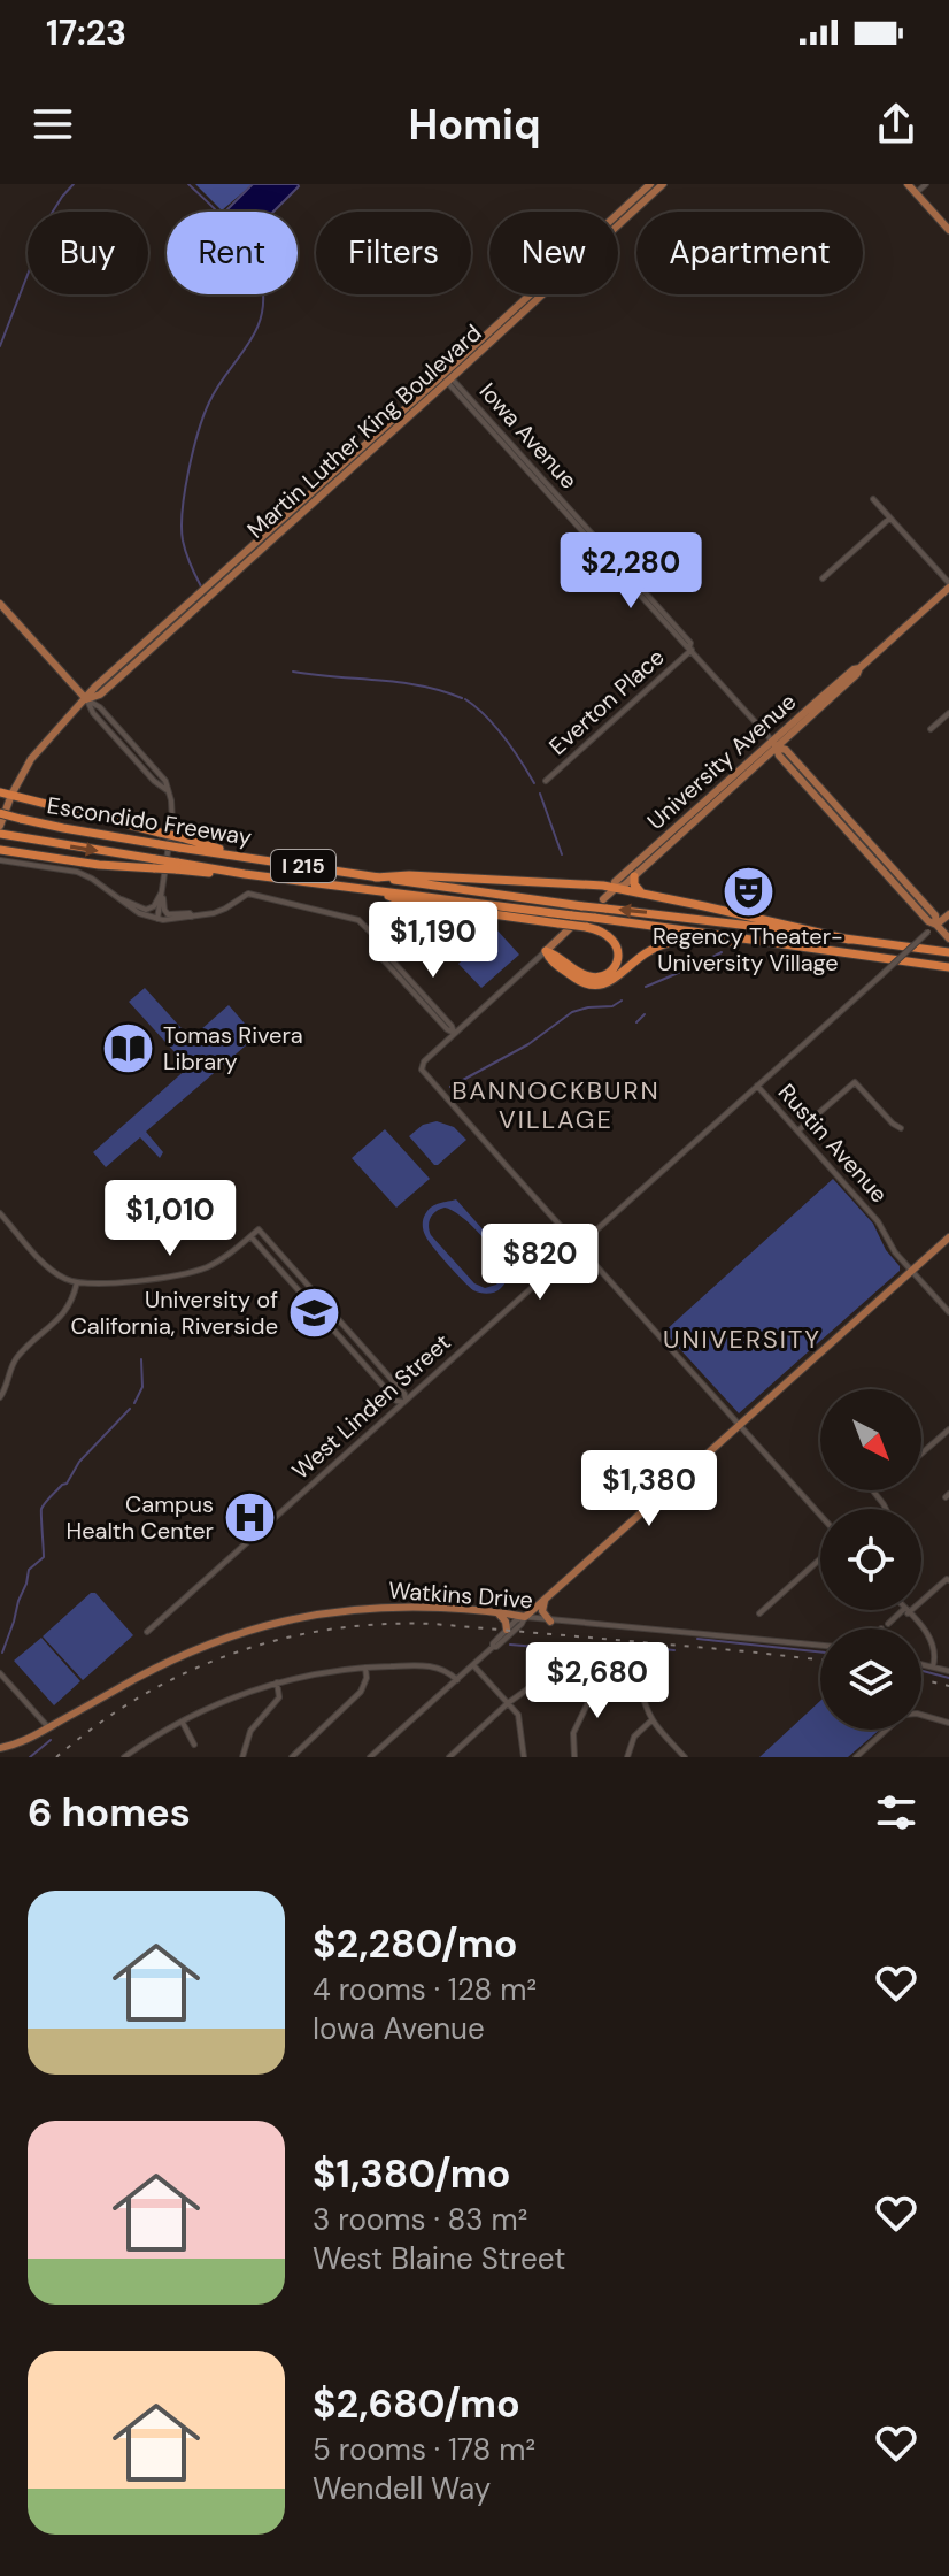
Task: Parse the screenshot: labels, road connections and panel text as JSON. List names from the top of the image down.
{
  "streets": {
    "highway": ["Escondido Freeway", "I 215"],
    "main road": [
      "Martin Luther King Boulevard",
      "Iowa Avenue",
      "University Avenue",
      "West Linden Street",
      "Watkins Drive"
    ],
    "street": ["Everton Place", "Rustin Avenue"]
  },
  "crossings": [
    ["Martin Luther King Boulevard", "Iowa Avenue"],
    ["Iowa Avenue", "Everton Place"],
    ["Iowa Avenue", "University Avenue"],
    ["Iowa Avenue", "West Linden Street"],
    ["University Avenue", "Escondido Freeway"],
    ["Rustin Avenue", "West Linden Street"]
  ],
  "districts": ["BANNOCKBURN VILLAGE", "UNIVERSITY"],
  "places": {
    "theatre": ["Regency Theater- University Village"],
    "library": ["Tomas Rivera Library"],
    "school or university": ["University of California, Riverside"],
    "hospital": ["Campus Health Center"]
  },
  "north": "bottom right",
  "page": {
    "status": "17:23",
    "header": "Homiq",
    "chip": [
      "Buy",
      "Rent",
      "Filters",
      "New",
      "Apartment"
    ],
    "price": [
      "$2,280",
      "$1,190",
      "$1,010",
      "$820",
      "$1,380",
      "$2,680"
    ],
    "heading": "6 homes",
    "list": [
      {
        "name": "$2,280/mo",
        "note": "4 rooms · 128 m² · Iowa Avenue"
      },
      {
        "name": "$1,380/mo",
        "note": "3 rooms · 83 m² · West Blaine Street"
      },
      {
        "name": "$2,680/mo",
        "note": "5 rooms · 178 m² · Wendell Way"
      }
    ]
  }
}
